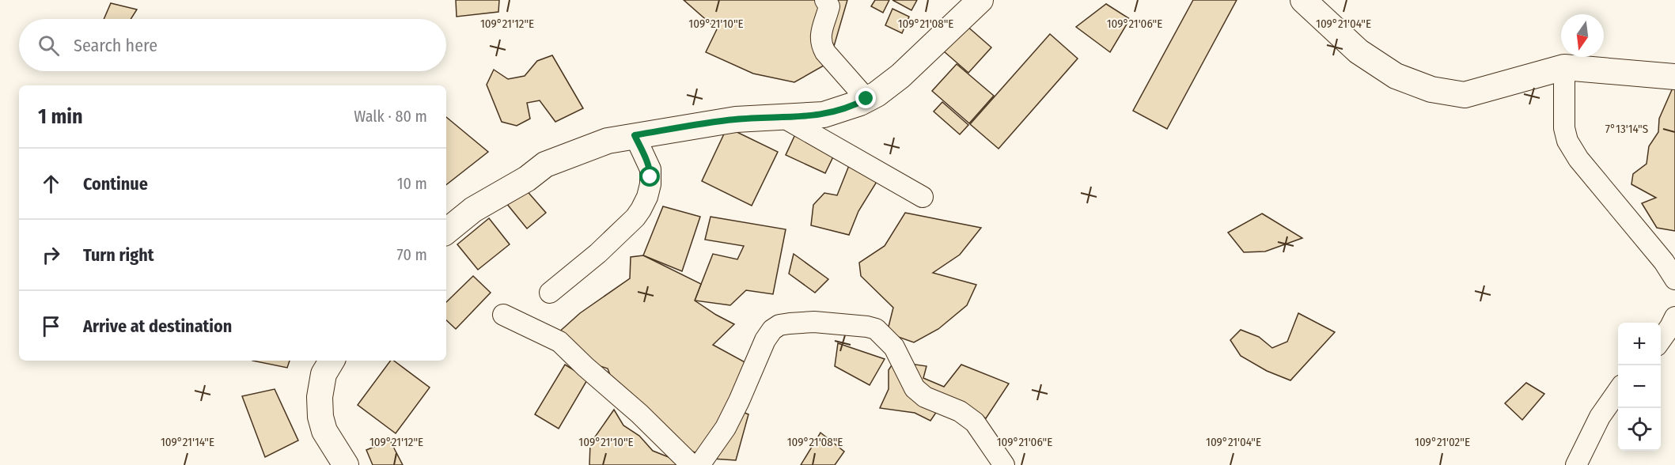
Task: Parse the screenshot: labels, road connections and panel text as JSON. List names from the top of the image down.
{
  "north": "bottom",
  "page": {
    "search": "Search here",
    "heading": ["1 min", "Walk · 80 m"],
    "list": [
      ["Continue", "10 m"],
      ["Turn right", "70 m"],
      "Arrive at destination"
    ],
    "map_buttons": ["+", "−"]
  },
  "coordinates": [
    "109°21'12\"E",
    "109°21'10\"E",
    "109°21'08\"E",
    "109°21'06\"E",
    "109°21'04\"E",
    "7°13'14\"S",
    "109°21'14\"E",
    "109°21'02\"E"
  ]
}
